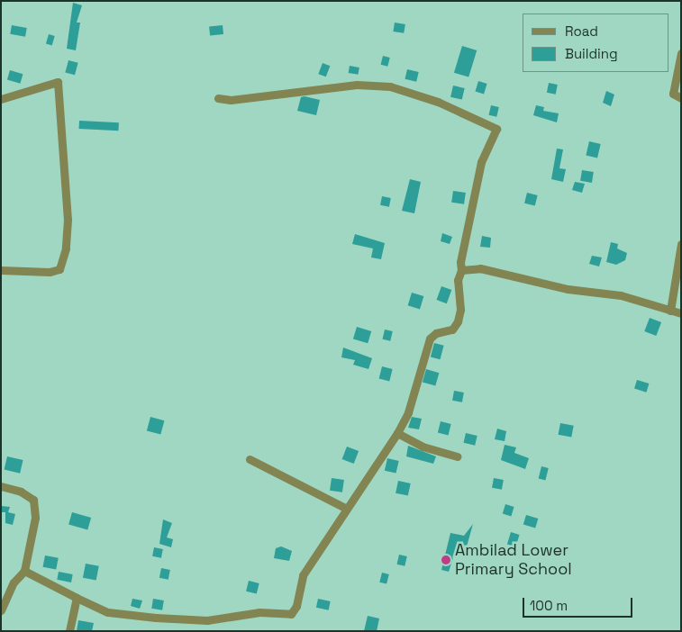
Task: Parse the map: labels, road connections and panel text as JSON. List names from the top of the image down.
{
  "places": ["Ambilad Lower Primary School"],
  "legend": ["Road", "Building"],
  "scale_bar": "100 m"
}
